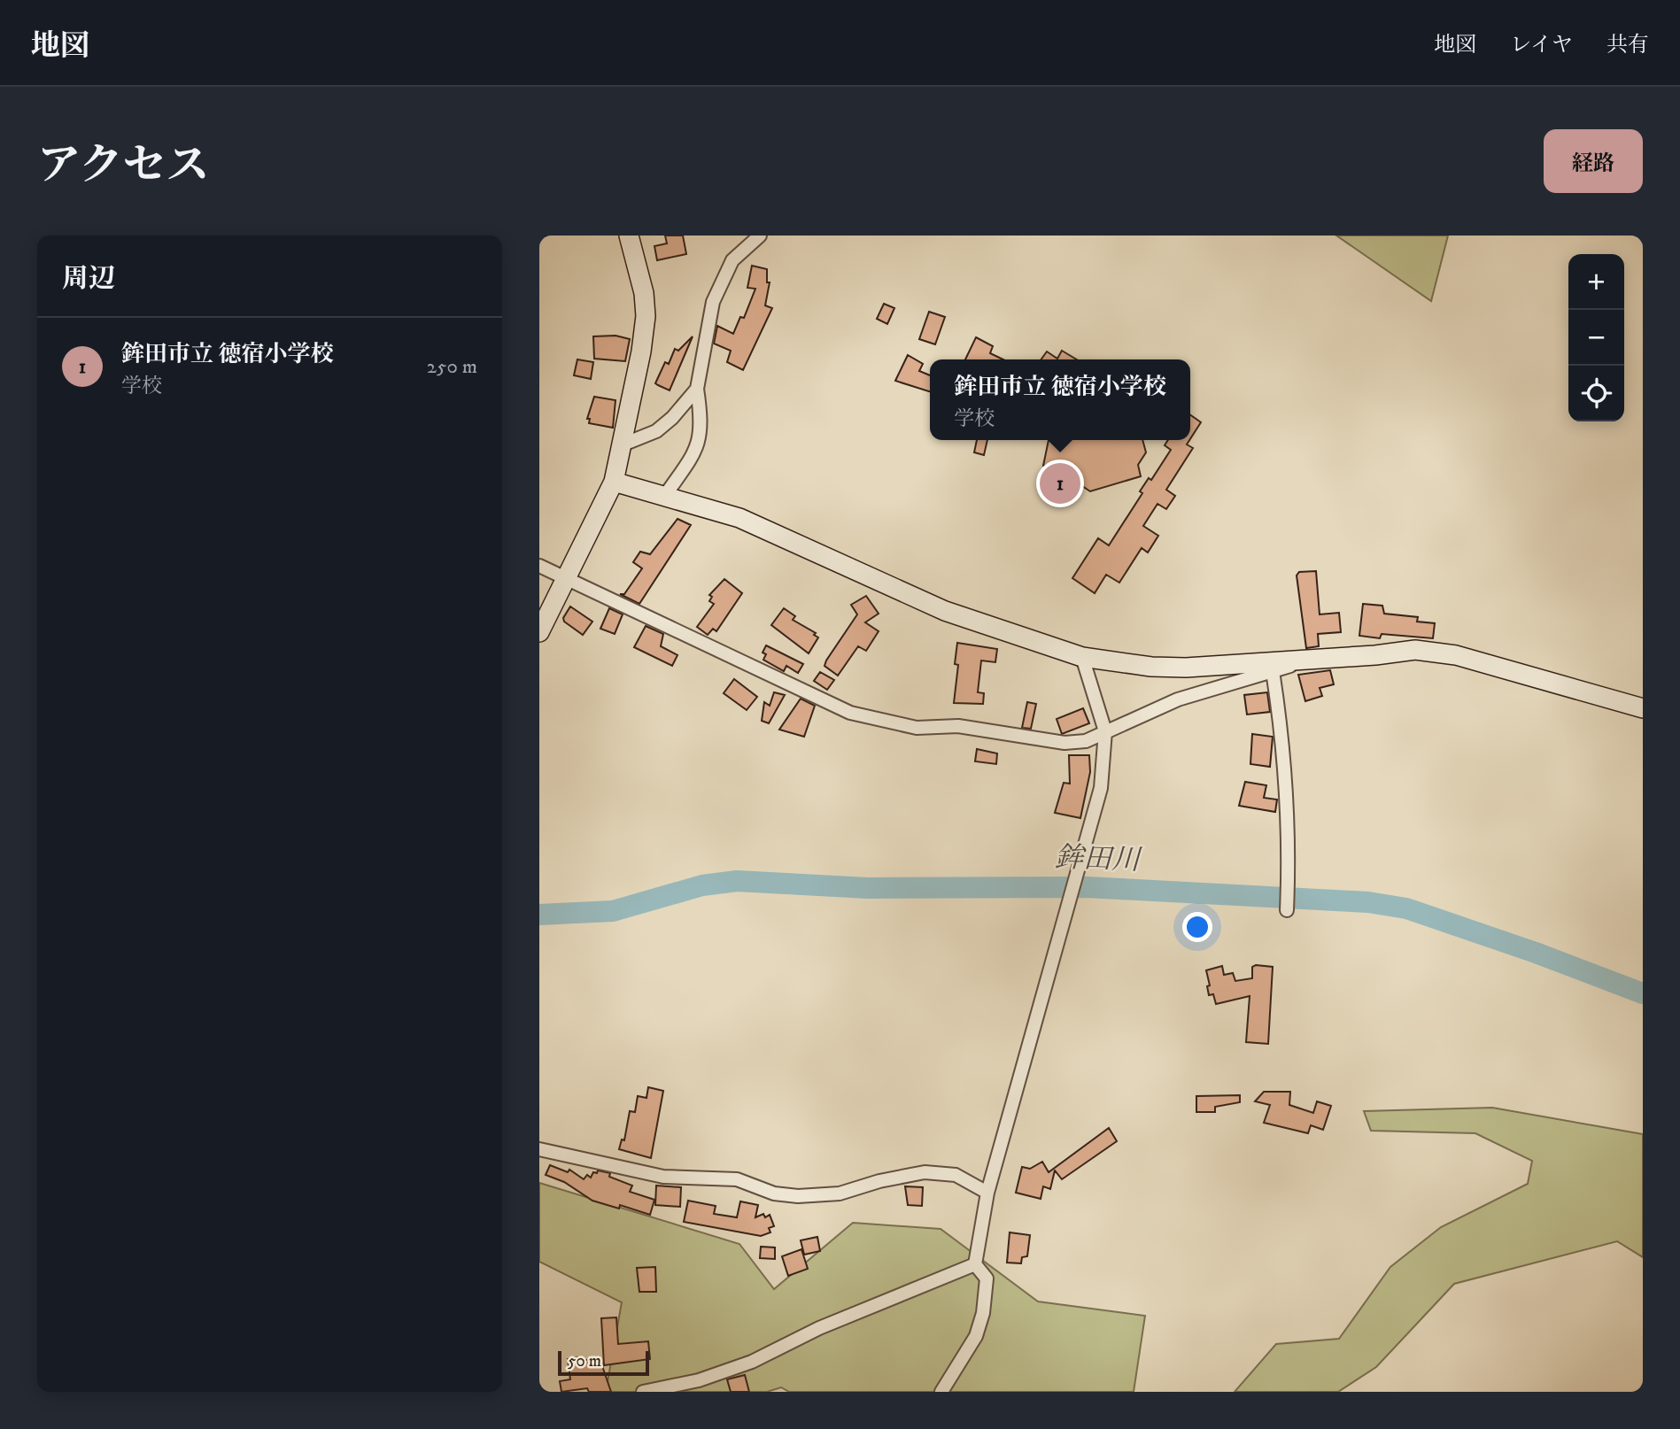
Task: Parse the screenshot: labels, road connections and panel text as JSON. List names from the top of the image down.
{
  "water": ["鉾田川"],
  "scale_bar": "50 m",
  "page": {
    "header": "地図",
    "nav": ["地図", "レイヤ", "共有"],
    "title": "アクセス",
    "buttons": "経路",
    "heading": "周辺",
    "map_buttons": ["+", "−"],
    "list": [
      {
        "mark": "1",
        "name": "鉾田市立 徳宿小学校",
        "note": "学校",
        "value": "250 m"
      }
    ],
    "popup": ["鉾田市立 徳宿小学校", "学校"],
    "pins": "1",
    "scale": "50 m"
  }
}
